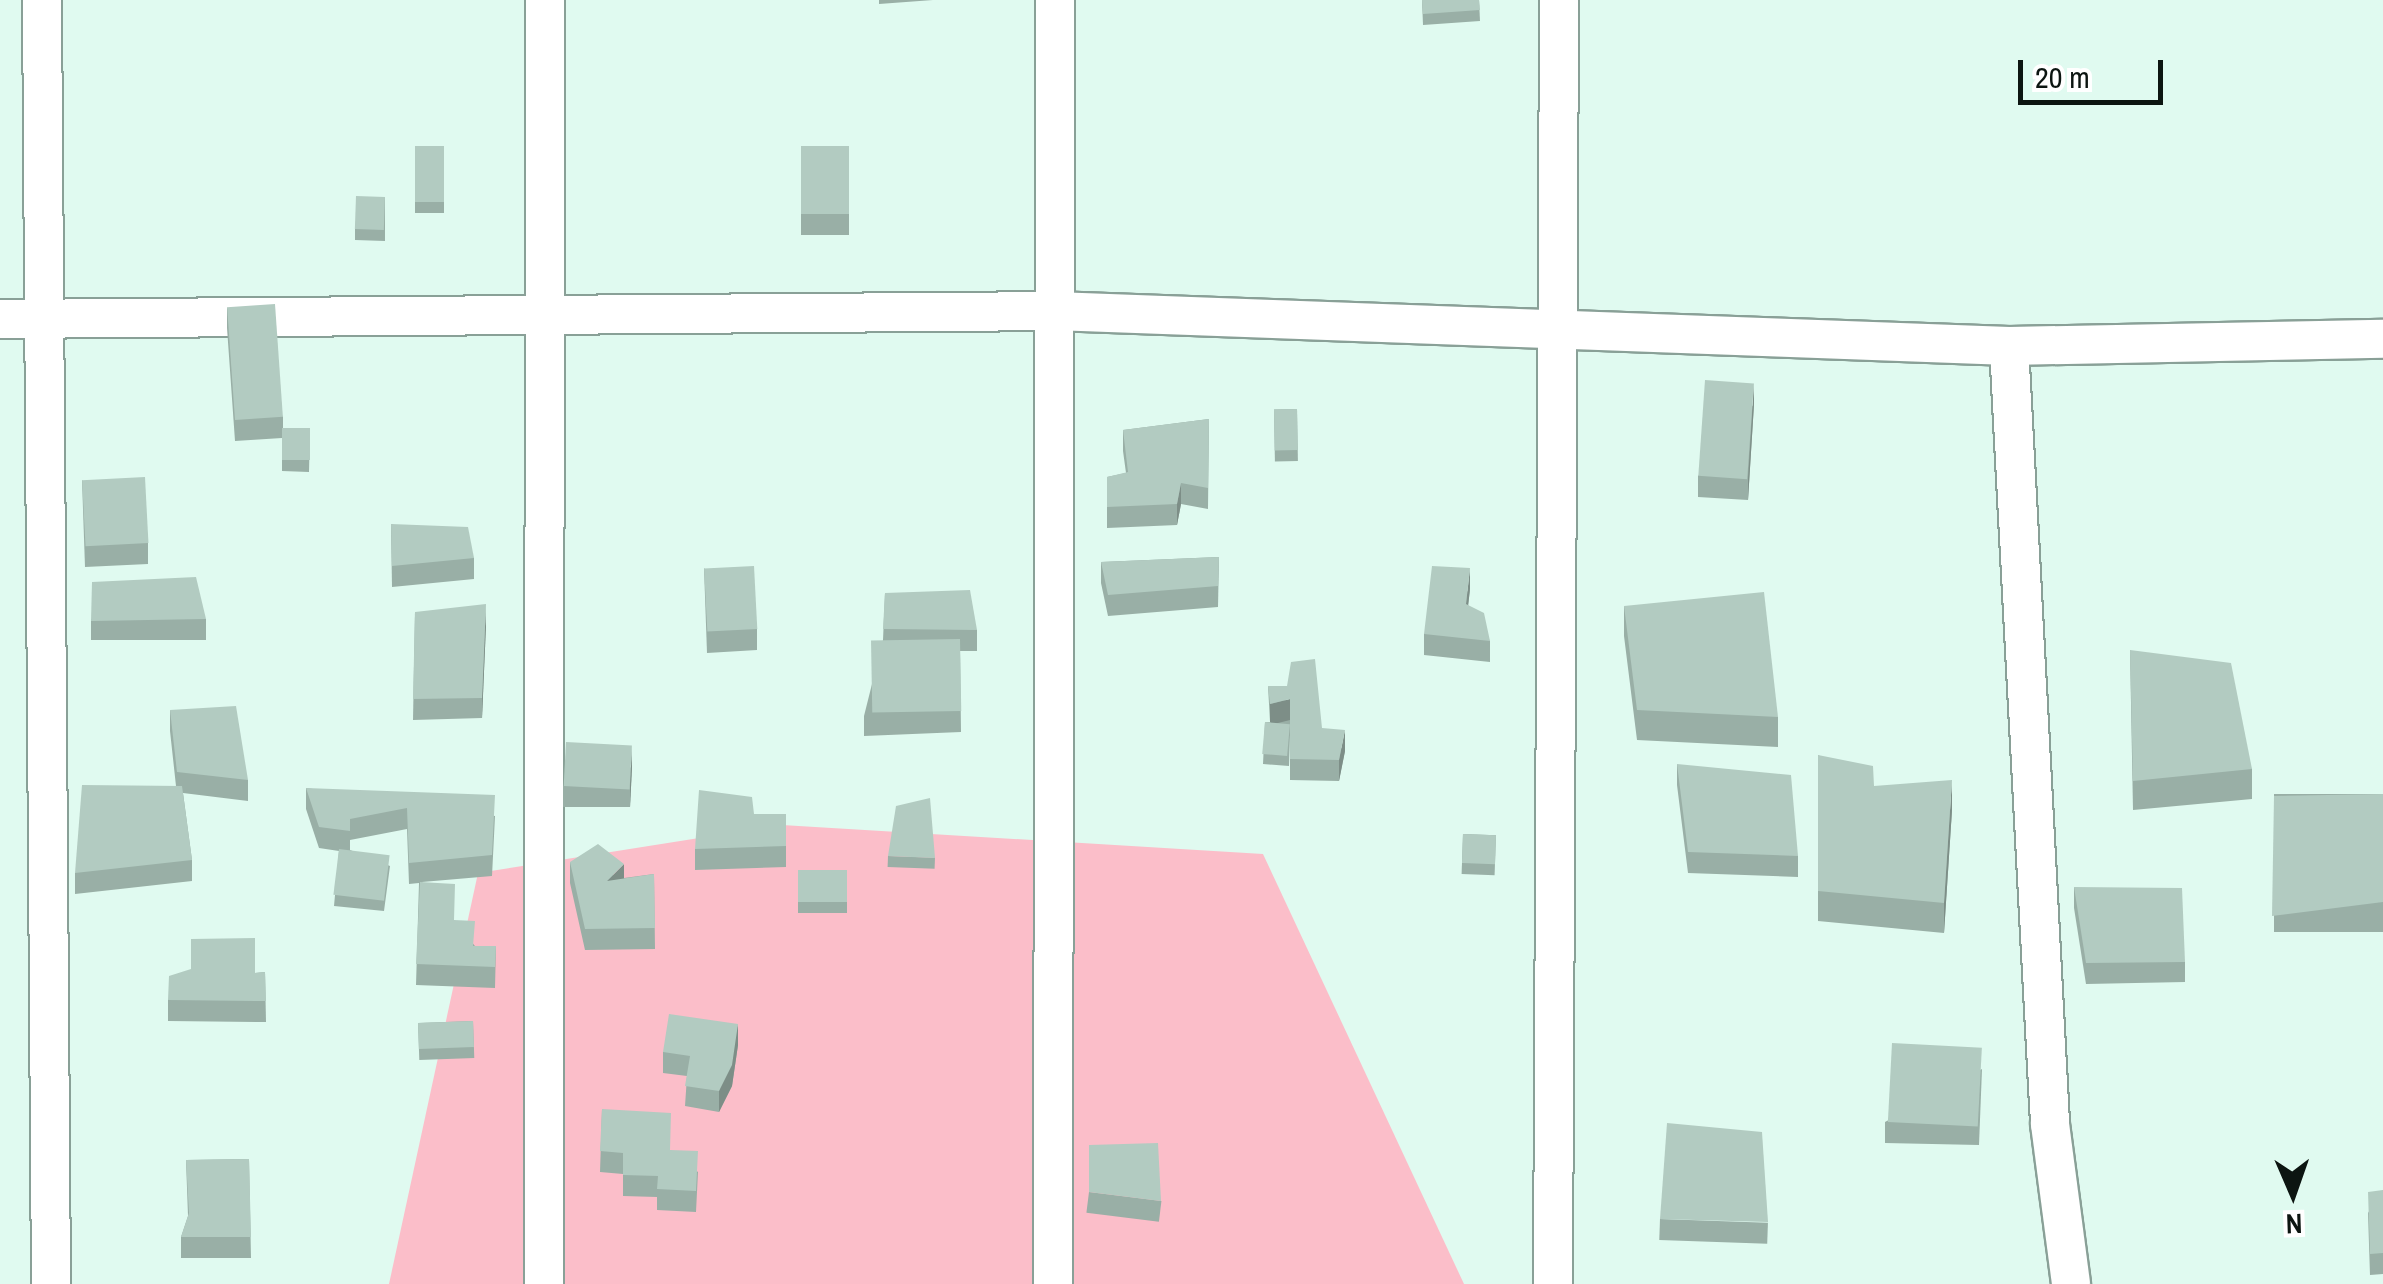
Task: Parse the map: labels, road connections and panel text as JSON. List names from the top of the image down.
{
  "scale_bar": "20 m",
  "north": "bottom"
}
